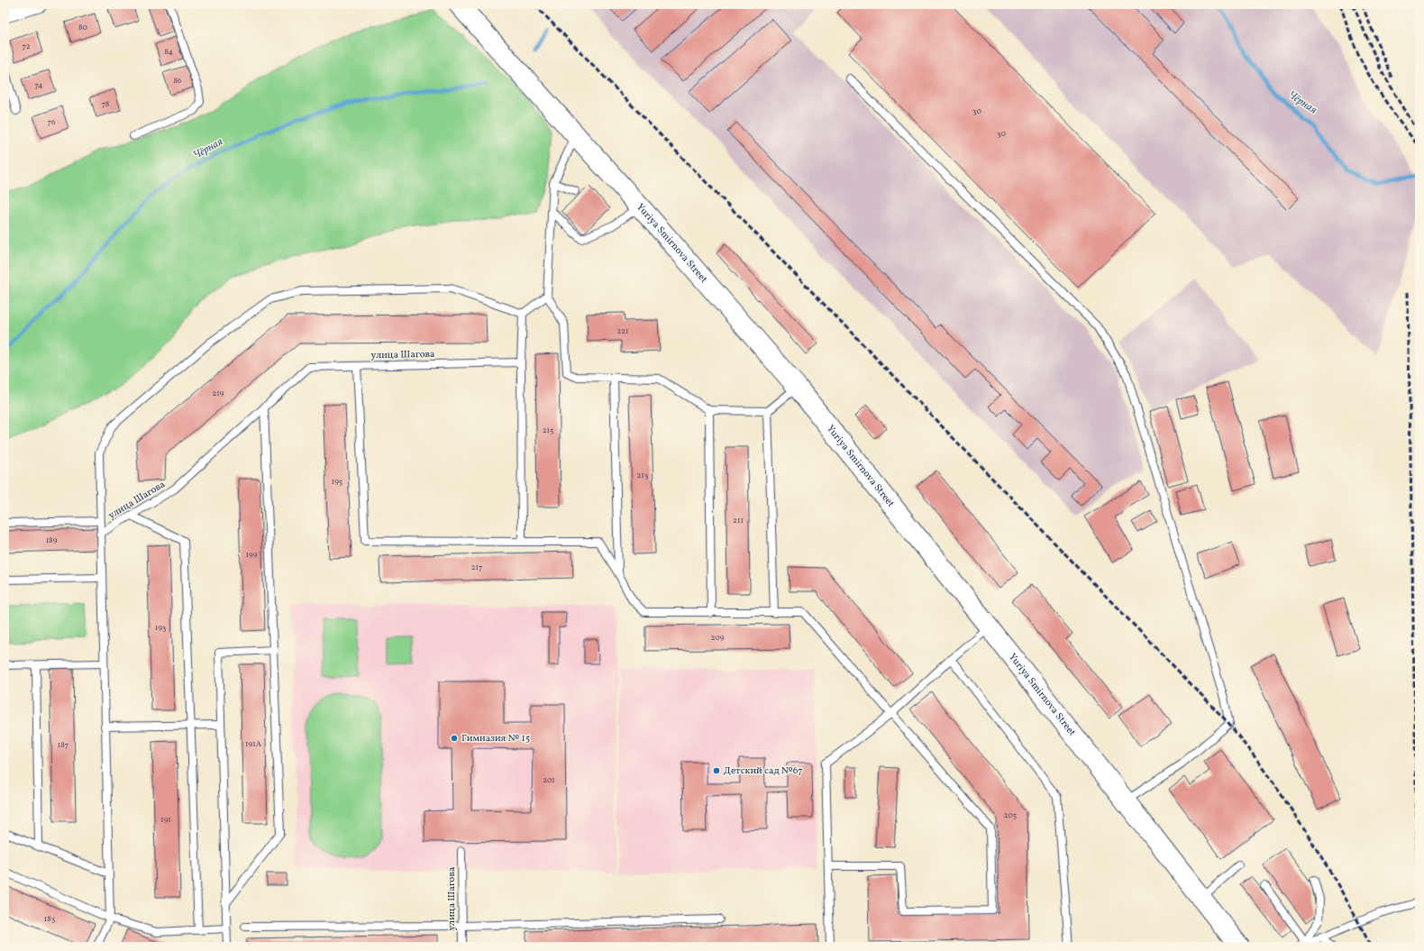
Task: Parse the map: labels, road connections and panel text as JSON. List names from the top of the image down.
{
  "streets": {
    "main road": ["Yuriya Smirnova Street"],
    "lane": ["улица Шагова"]
  },
  "water": ["Чёрная"],
  "places": ["Гимназия № 15", "Детский сад №67"],
  "house_numbers": [
    "80",
    "72",
    "84",
    "86",
    "74",
    "78",
    "30",
    "76",
    "30",
    "221",
    "219",
    "215",
    "213",
    "195",
    "211",
    "189",
    "199",
    "217",
    "193",
    "209",
    "191А",
    "187",
    "201",
    "205",
    "191",
    "183"
  ]
}
